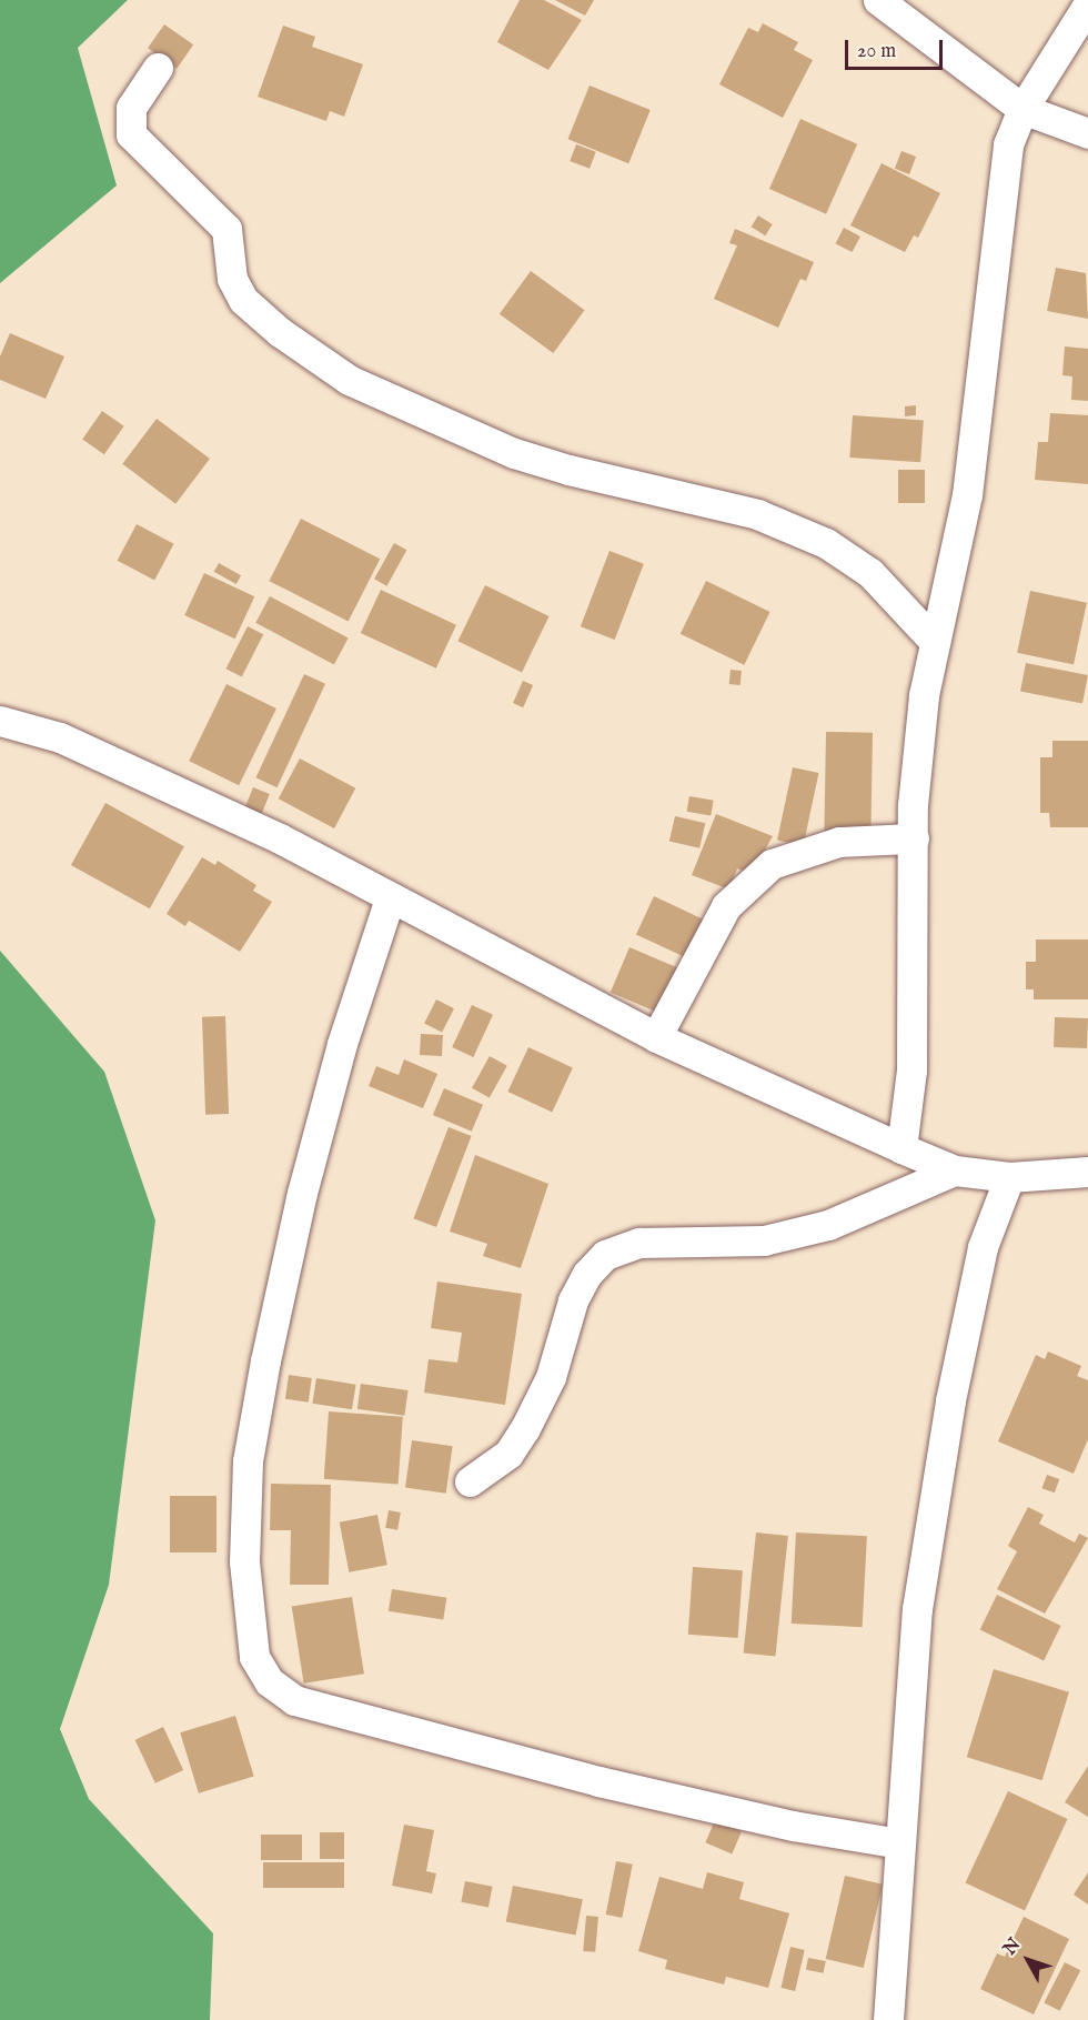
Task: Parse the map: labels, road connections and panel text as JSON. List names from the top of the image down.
{
  "scale_bar": "20 m",
  "north": "top left"
}
